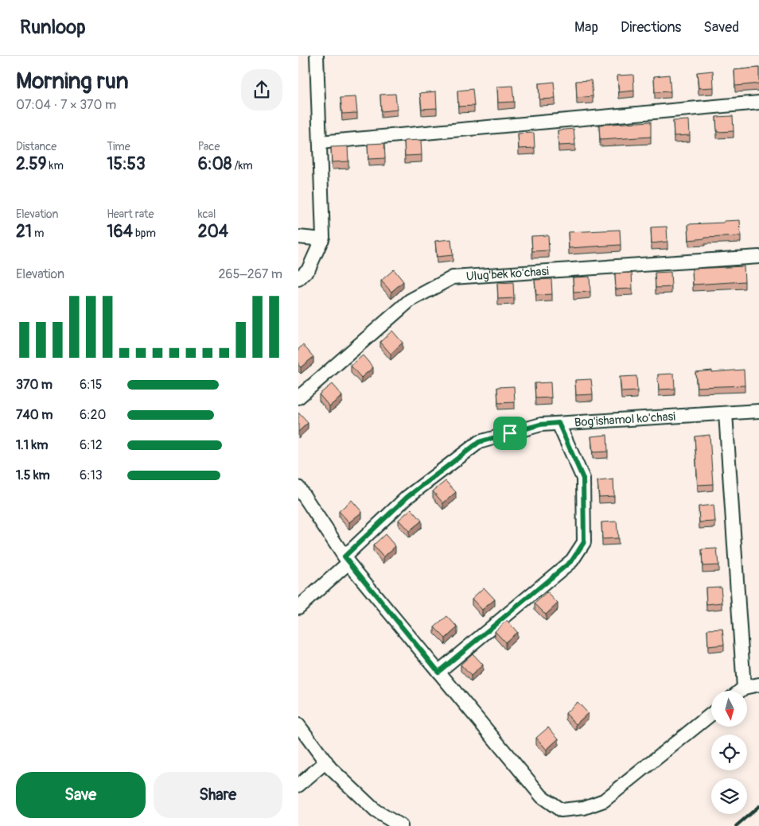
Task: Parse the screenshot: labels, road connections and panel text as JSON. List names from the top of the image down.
{
  "streets": {
    "street": ["Ulug'bek ko'chasi", "Bog'ishamol ko'chasi"]
  },
  "north": "bottom",
  "page": {
    "header": "Runloop",
    "nav": ["Map", "Directions", "Saved"],
    "heading": ["Morning run", "07:04 · 7 × 370 m"],
    "stats": [
      ["Distance", "2.59 km"],
      ["Time", "15:53"],
      ["Pace", "6:08 /km"],
      ["Elevation", "21 m"],
      ["Heart rate", "164 bpm"],
      ["kcal", "204"]
    ],
    "chart": ["Elevation", "265–267 m"],
    "list": [
      {
        "name": "370 m",
        "note": "6:15"
      },
      {
        "name": "740 m",
        "note": "6:20"
      },
      {
        "name": "1.1 km",
        "note": "6:12"
      },
      {
        "name": "1.5 km",
        "note": "6:13"
      }
    ],
    "buttons": ["Save", "Share"]
  }
}
